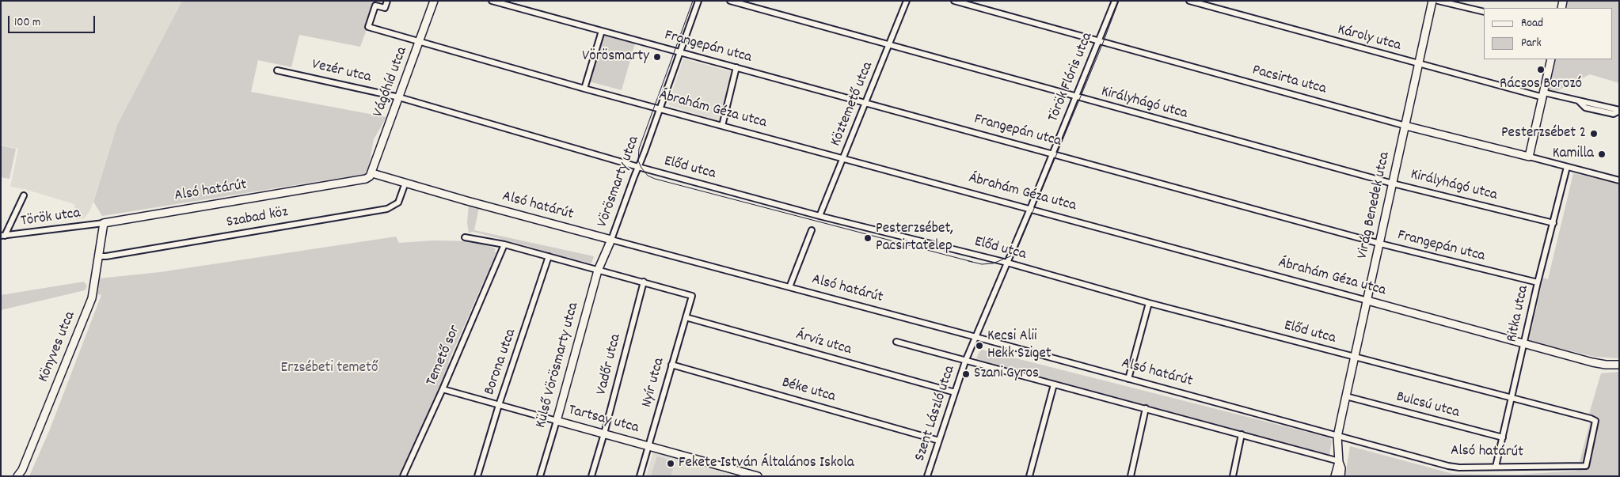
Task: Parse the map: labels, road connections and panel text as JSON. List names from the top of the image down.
{
  "streets": {
    "street": [
      "Károly utca",
      "Frangepán utca",
      "Vezér utca",
      "Török Flóris utca",
      "Pacsirta utca",
      "Vágóhíd utca",
      "Királyhágó utca",
      "Köztemető utca",
      "Ábrahám Géza utca",
      "Előd utca",
      "Vörösmarty utca",
      "Alsó határút",
      "Virág Benedek utca",
      "Török utca",
      "Szabad köz",
      "Ritka utca",
      "Árvíz utca",
      "Könyves utca",
      "Temető sor",
      "Borona utca",
      "Vadőr utca",
      "Külső Vörösmarty utca",
      "Nyír utca",
      "Béke utca",
      "Bulcsú utca",
      "Szent László utca",
      "Tartsay utca"
    ]
  },
  "crossings": [
    ["Károly utca", "Virág Benedek utca"],
    ["Frangepán utca", "Török Flóris utca"],
    ["Frangepán utca", "Köztemető utca"],
    ["Frangepán utca", "Vörösmarty utca"],
    ["Frangepán utca", "Virág Benedek utca"],
    ["Frangepán utca", "Ritka utca"],
    ["Vezér utca", "Vágóhíd utca"],
    ["Vezér utca", "Előd utca"],
    ["Török Flóris utca", "Pacsirta utca"],
    ["Török Flóris utca", "Királyhágó utca"],
    ["Török Flóris utca", "Ábrahám Géza utca"],
    ["Török Flóris utca", "Előd utca"],
    ["Török Flóris utca", "Alsó határút"],
    ["Török Flóris utca", "Szent László utca"],
    ["Pacsirta utca", "Virág Benedek utca"],
    ["Pacsirta utca", "Ritka utca"],
    ["Vágóhíd utca", "Ábrahám Géza utca"],
    ["Vágóhíd utca", "Előd utca"],
    ["Vágóhíd utca", "Alsó határút"],
    ["Királyhágó utca", "Köztemető utca"],
    ["Királyhágó utca", "Virág Benedek utca"],
    ["Királyhágó utca", "Ritka utca"],
    ["Köztemető utca", "Ábrahám Géza utca"],
    ["Köztemető utca", "Előd utca"],
    ["Ábrahám Géza utca", "Vörösmarty utca"],
    ["Ábrahám Géza utca", "Virág Benedek utca"],
    ["Ábrahám Géza utca", "Ritka utca"],
    ["Előd utca", "Vörösmarty utca"],
    ["Előd utca", "Alsó határút"],
    ["Előd utca", "Virág Benedek utca"],
    ["Előd utca", "Ritka utca"],
    ["Vörösmarty utca", "Alsó határút"],
    ["Vörösmarty utca", "Külső Vörösmarty utca"],
    ["Alsó határút", "Virág Benedek utca"],
    ["Alsó határút", "Török utca"],
    ["Alsó határút", "Szabad köz"],
    ["Alsó határút", "Ritka utca"],
    ["Alsó határút", "Könyves utca"],
    ["Virág Benedek utca", "Bulcsú utca"],
    ["Török utca", "Könyves utca"],
    ["Szabad köz", "Könyves utca"],
    ["Ritka utca", "Bulcsú utca"],
    ["Árvíz utca", "Nyír utca"],
    ["Árvíz utca", "Szent László utca"],
    ["Temető sor", "Tartsay utca"],
    ["Borona utca", "Tartsay utca"],
    ["Vadőr utca", "Nyír utca"],
    ["Vadőr utca", "Tartsay utca"],
    ["Külső Vörösmarty utca", "Tartsay utca"],
    ["Nyír utca", "Béke utca"],
    ["Nyír utca", "Tartsay utca"],
    ["Béke utca", "Szent László utca"]
  ],
  "parks": ["Erzsébeti temető"],
  "places": [
    "Vörösmarty",
    "Rácsos Borozó",
    "Pesterzsébet 2",
    "Kamilla",
    "Pesterzsébet, Pacsirtatelep",
    "Kecsi Alii Hekk Sziget",
    "Szani Gyros",
    "Fekete István Általános Iskola"
  ],
  "legend": ["Road", "Park"],
  "scale_bar": "100 m"
}
